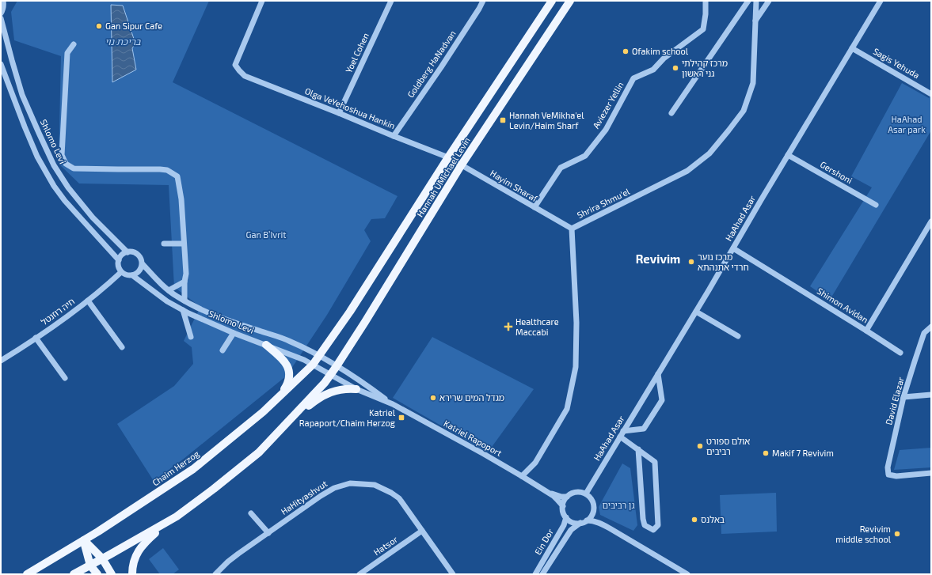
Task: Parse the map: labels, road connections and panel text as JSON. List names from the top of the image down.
{
  "streets": {
    "main road": ["Hannah UMichael Levin", "Chaim Herzog"],
    "street": [
      "Yoel Cohen",
      "Sagis Yehuda",
      "Goldberg HaNadvan",
      "Aviezer Yellin",
      "Olga VeYehoshua Hankin",
      "Shlomo Levi",
      "Gershoni",
      "Hayim Sharaf",
      "Shrira Shmu'el",
      "HaAhad Asar",
      "Shimon Avidan",
      "חיה רוזנטל",
      "David Elazar",
      "Katriel Rapoport",
      "HaHityashvut",
      "Ein Dor",
      "Hatsor"
    ]
  },
  "crossings": [
    ["Yoel Cohen", "Olga VeYehoshua Hankin"],
    ["Sagis Yehuda", "HaAhad Asar"],
    ["Goldberg HaNadvan", "Olga VeYehoshua Hankin"],
    ["Aviezer Yellin", "Hayim Sharaf"],
    ["Olga VeYehoshua Hankin", "Hannah UMichael Levin"],
    ["Olga VeYehoshua Hankin", "Hayim Sharaf"],
    ["Shlomo Levi", "Hannah UMichael Levin"],
    ["Shlomo Levi", "חיה רוזנטל"],
    ["Shlomo Levi", "Katriel Rapoport"],
    ["Shlomo Levi", "Chaim Herzog"],
    ["Gershoni", "HaAhad Asar"],
    ["Hannah UMichael Levin", "Hayim Sharaf"],
    ["Hannah UMichael Levin", "Katriel Rapoport"],
    ["Hannah UMichael Levin", "Chaim Herzog"],
    ["Hayim Sharaf", "Shrira Shmu'el"],
    ["Shrira Shmu'el", "Katriel Rapoport"],
    ["HaAhad Asar", "Shimon Avidan"],
    ["HaAhad Asar", "Katriel Rapoport"],
    ["HaAhad Asar", "Ein Dor"],
    ["Katriel Rapoport", "Chaim Herzog"],
    ["Katriel Rapoport", "Ein Dor"],
    ["HaHityashvut", "Hatsor"]
  ],
  "districts": ["Revivim"],
  "water": ["בריכת נוי"],
  "parks": ["HaAhad Asar park", "Gan B’Ivrit", "גן רביבים"],
  "places": {
    "other": [
      "Gan Sipur Cafe",
      "Ofakim school",
      "מרכז קהילתי גני ראשון",
      "מרכז נוער חרדי אתנהתא",
      "מגדל המים שרירא",
      "אולם ספורט רביבים",
      "Makif 7 Revivim",
      "באלנס",
      "Revivim middle school"
    ],
    "transit": ["Hannah VeMikha'el Levin/Haim Sharf", "Katriel Rapaport/Chaim Herzog"],
    "health": ["Healthcare Maccabi"]
  }
}
